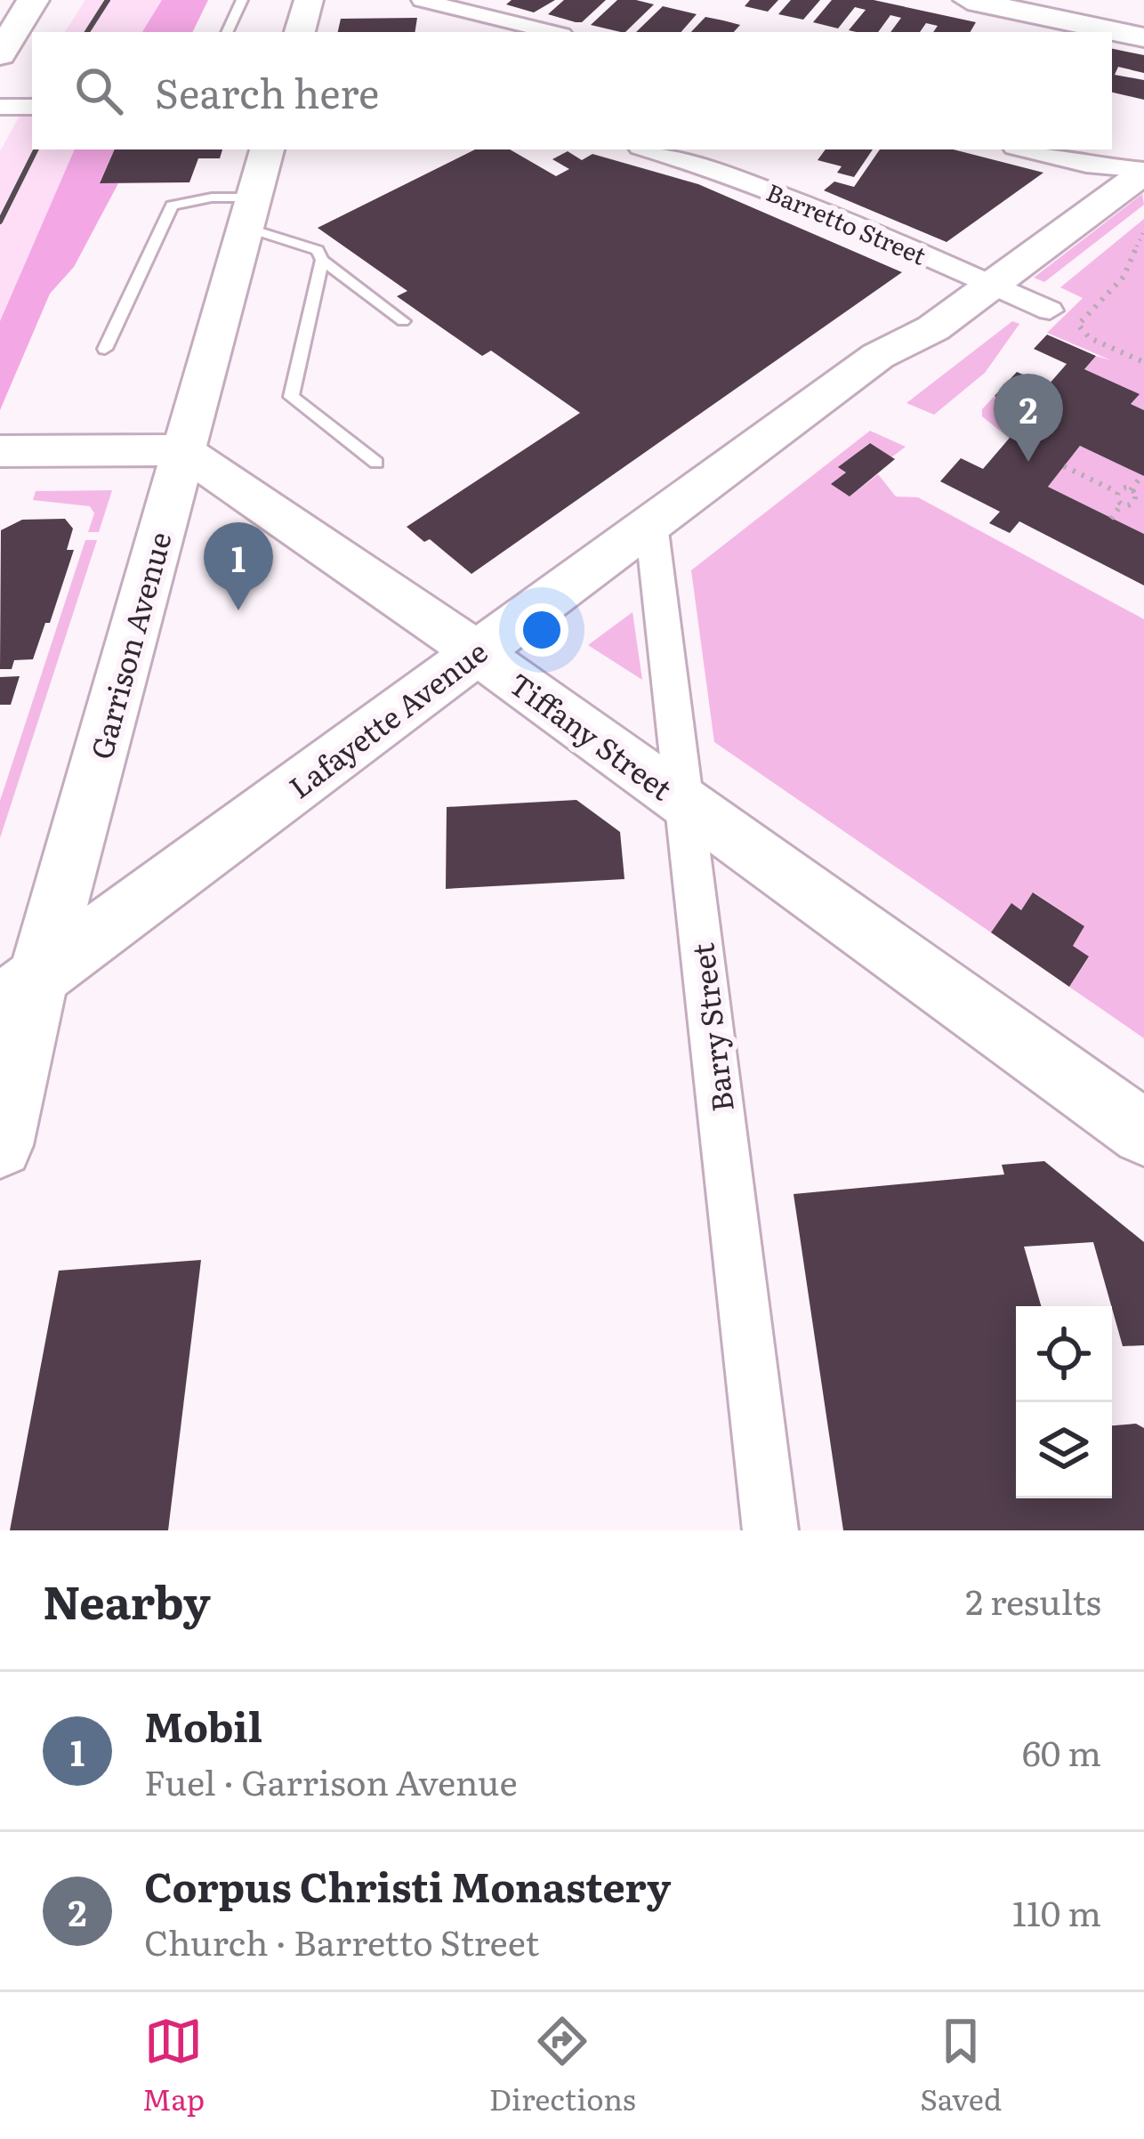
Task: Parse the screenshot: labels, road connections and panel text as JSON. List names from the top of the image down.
{
  "streets": {
    "main road": ["Garrison Avenue", "Lafayette Avenue", "Tiffany Street"],
    "street": ["Barretto Street", "Barry Street"]
  },
  "crossings": [
    ["Barretto Street", "Lafayette Avenue"],
    ["Garrison Avenue", "Lafayette Avenue"],
    ["Garrison Avenue", "Tiffany Street"],
    ["Lafayette Avenue", "Tiffany Street"],
    ["Lafayette Avenue", "Barry Street"],
    ["Tiffany Street", "Barry Street"]
  ],
  "page": {
    "search": "Search here",
    "pins": ["2", "1"],
    "heading": ["Nearby", "2 results"],
    "list": [
      {
        "mark": "1",
        "name": "Mobil",
        "note": "Fuel · Garrison Avenue",
        "value": "60 m"
      },
      {
        "mark": "2",
        "name": "Corpus Christi Monastery",
        "note": "Church · Barretto Street",
        "value": "110 m"
      }
    ],
    "nav": ["Map", "Directions", "Saved"]
  }
}
